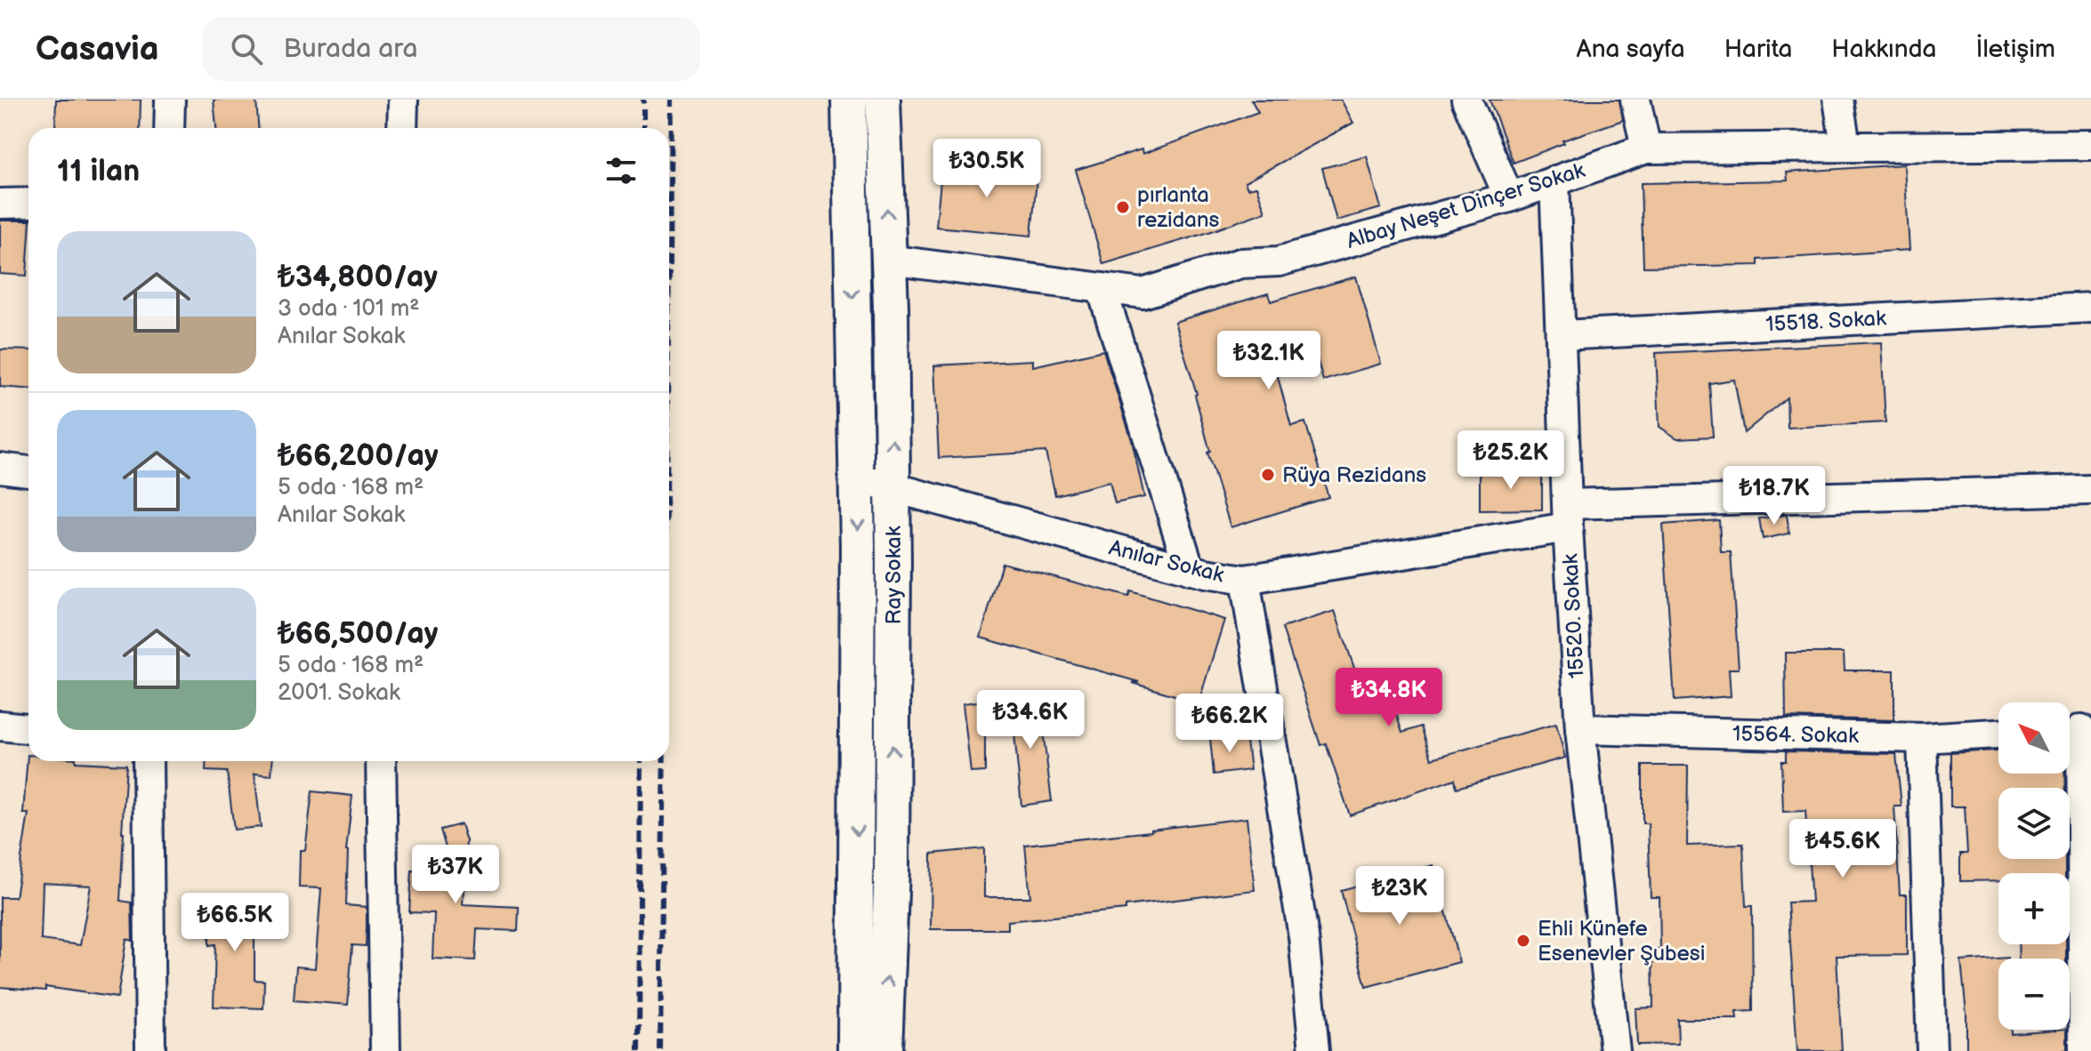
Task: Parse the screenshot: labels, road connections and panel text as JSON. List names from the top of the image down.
{
  "streets": {
    "street": [
      "Albay Neşet Dinçer Sokak",
      "15518. Sokak",
      "Anılar Sokak",
      "Ray Sokak",
      "15520. Sokak",
      "15564. Sokak"
    ]
  },
  "crossings": [
    ["Albay Neşet Dinçer Sokak", "Ray Sokak"],
    ["Albay Neşet Dinçer Sokak", "15520. Sokak"],
    ["15518. Sokak", "15520. Sokak"],
    ["Anılar Sokak", "Ray Sokak"],
    ["Anılar Sokak", "15520. Sokak"],
    ["15520. Sokak", "15564. Sokak"]
  ],
  "places": ["pırlanta rezidans", "Rüya Rezidans", "Ehli Künefe Esenevler Şubesi"],
  "north": "top left",
  "page": {
    "header": "Casavia",
    "search": "Burada ara",
    "nav": [
      "Ana sayfa",
      "Harita",
      "Hakkında",
      "İletişim"
    ],
    "heading": "11 ilan",
    "price": [
      "₺30.5K",
      "₺32.1K",
      "₺25.2K",
      "₺18.7K",
      "₺34.8K",
      "₺34.6K",
      "₺66.2K",
      "₺45.6K",
      "₺37K",
      "₺23K",
      "₺66.5K"
    ],
    "list": [
      {
        "name": "₺34,800/ay",
        "note": "3 oda · 101 m² · Anılar Sokak"
      },
      {
        "name": "₺66,200/ay",
        "note": "5 oda · 168 m² · Anılar Sokak"
      },
      {
        "name": "₺66,500/ay",
        "note": "5 oda · 168 m² · 2001. Sokak"
      }
    ],
    "map_buttons": ["+", "−"]
  }
}
